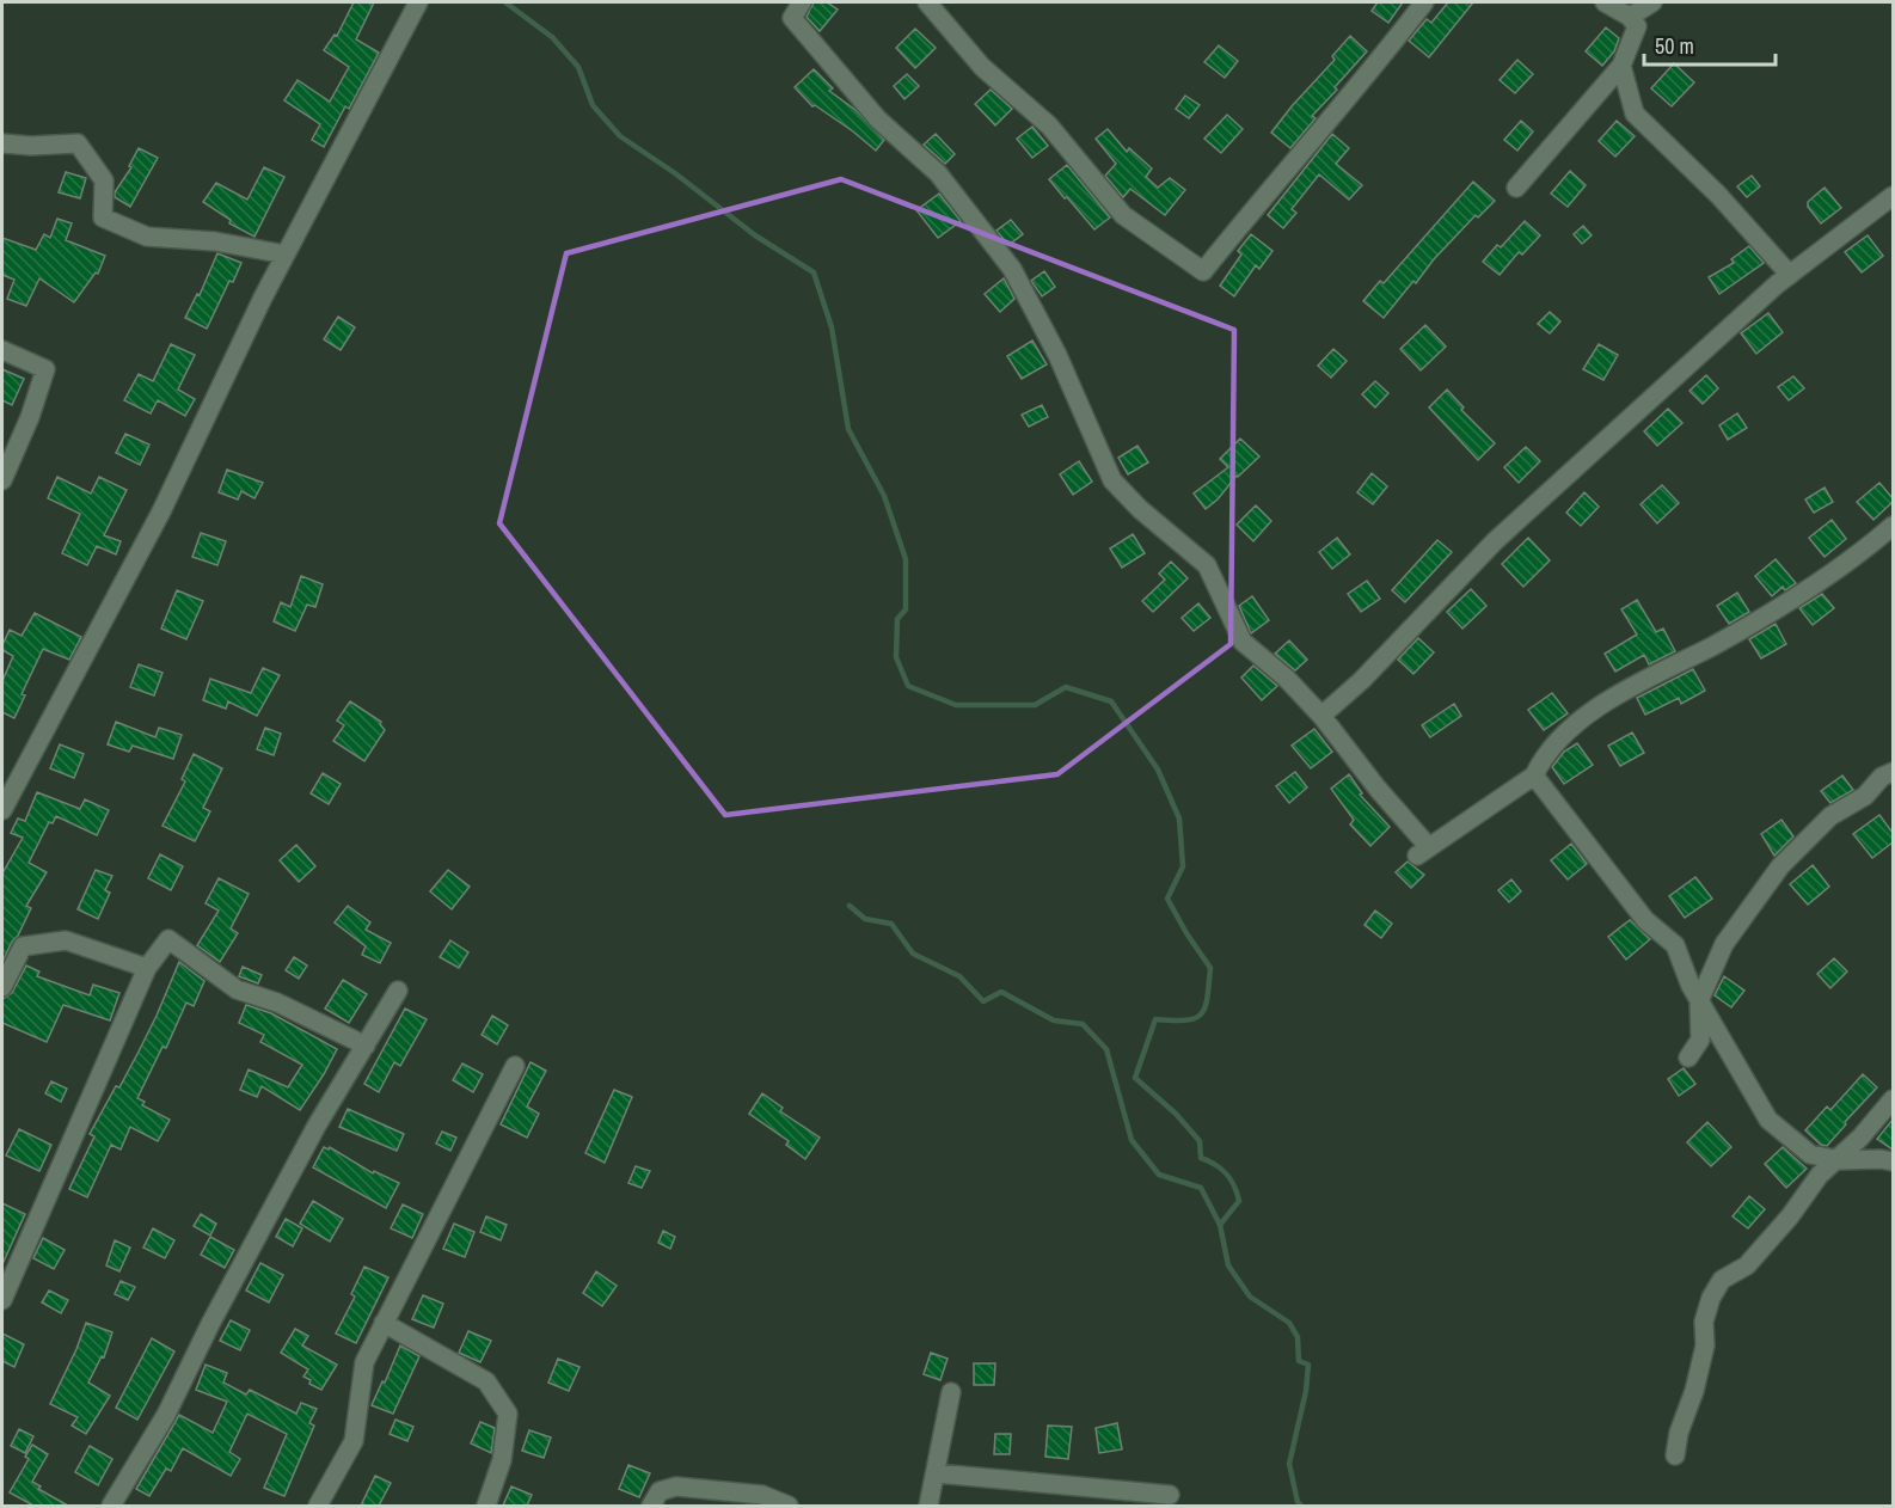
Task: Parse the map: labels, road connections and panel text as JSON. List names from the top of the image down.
{
  "scale_bar": "50 m"
}
